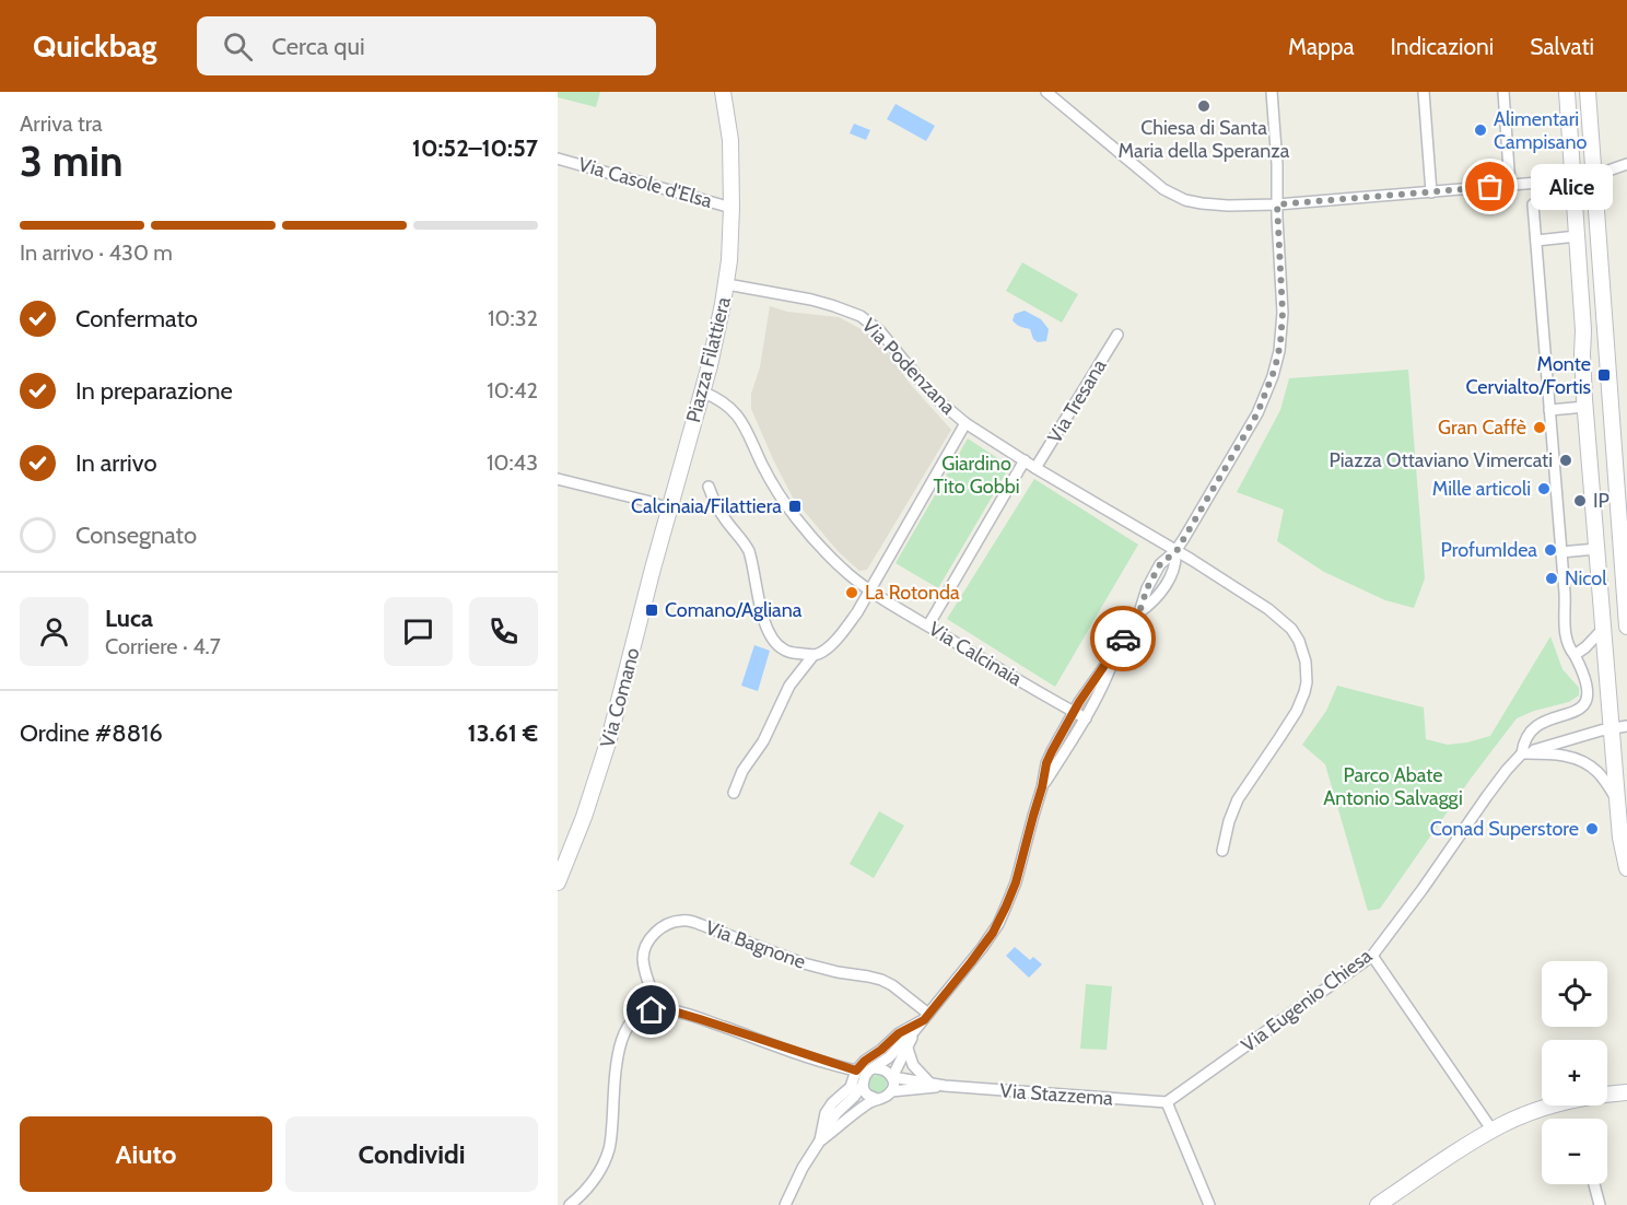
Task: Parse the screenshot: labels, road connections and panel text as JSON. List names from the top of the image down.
{
  "streets": {
    "street": [
      "Via Casole d'Elsa",
      "Piazza Filattiera",
      "Via Podenzana",
      "Via Tresana",
      "Via Calcinaia",
      "Via Comano",
      "Via Bagnone",
      "Via Eugenio Chiesa",
      "Via Stazzema"
    ]
  },
  "crossings": [
    ["Via Casole d'Elsa", "Piazza Filattiera"],
    ["Piazza Filattiera", "Via Podenzana"],
    ["Piazza Filattiera", "Via Calcinaia"],
    ["Piazza Filattiera", "Via Comano"],
    ["Via Podenzana", "Via Tresana"],
    ["Via Eugenio Chiesa", "Via Stazzema"]
  ],
  "parks": ["Giardino Tito Gobbi", "Parco Abate Antonio Salvaggi"],
  "places": {
    "other": [
      "Chiesa di Santa Maria della Speranza",
      "Alimentari Campisano",
      "Alice",
      "Gran Caffè",
      "Piazza Ottaviano Vimercati",
      "Mille articoli",
      "IP",
      "ProfumIdea",
      "Nicol",
      "La Rotonda",
      "Conad Superstore"
    ],
    "transit": ["Monte Cervialto/Fortis", "Calcinaia/Filattiera", "Comano/Agliana"]
  },
  "page": {
    "header": "Quickbag",
    "search": "Cerca qui",
    "nav": ["Mappa", "Indicazioni", "Salvati"],
    "heading": ["3 min", "Arriva tra", "10:52–10:57"],
    "panel": [
      "Luca",
      "Corriere · 4.7",
      "Ordine #8816",
      "13.61 €"
    ],
    "bubble": "Alice",
    "bar": "In arrivo · 430 m",
    "list": [
      ["Confermato", "10:32"],
      ["In preparazione", "10:42"],
      ["In arrivo", "10:43"],
      "Consegnato"
    ],
    "map_buttons": ["+", "−"],
    "buttons": ["Aiuto", "Condividi"]
  }
}
